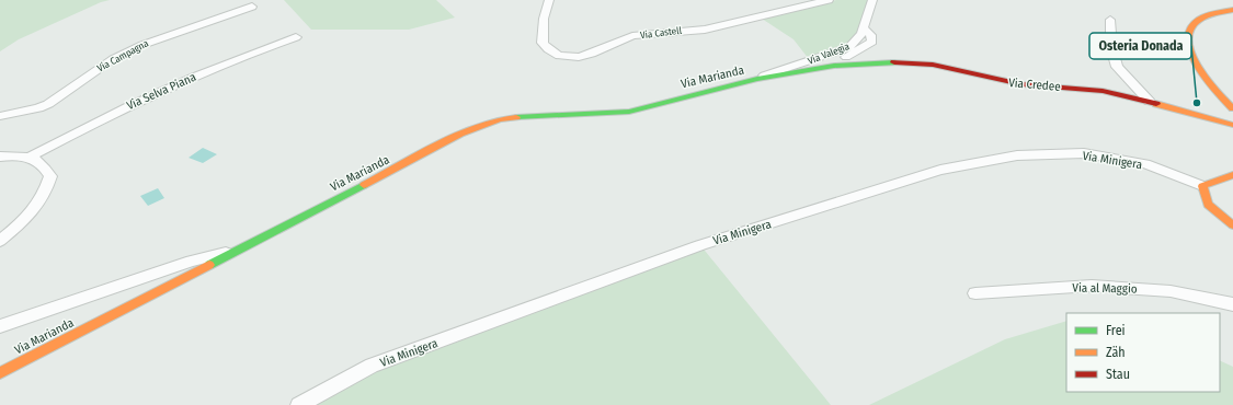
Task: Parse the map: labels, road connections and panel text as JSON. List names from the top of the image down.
{
  "streets": {
    "street": [
      "Via Castell",
      "Via Valegia",
      "Via Campagna",
      "Via Marianda",
      "Via Credee",
      "Via Selva Piana",
      "Via Minigera",
      "Via al Maggio"
    ]
  },
  "crossings": [
    ["Via Valegia", "Via Marianda"],
    ["Via Valegia", "Via Credee"],
    ["Via Marianda", "Via Credee"]
  ],
  "places": ["Osteria Donada"],
  "legend": ["Frei", "Zäh", "Stau"]
}
